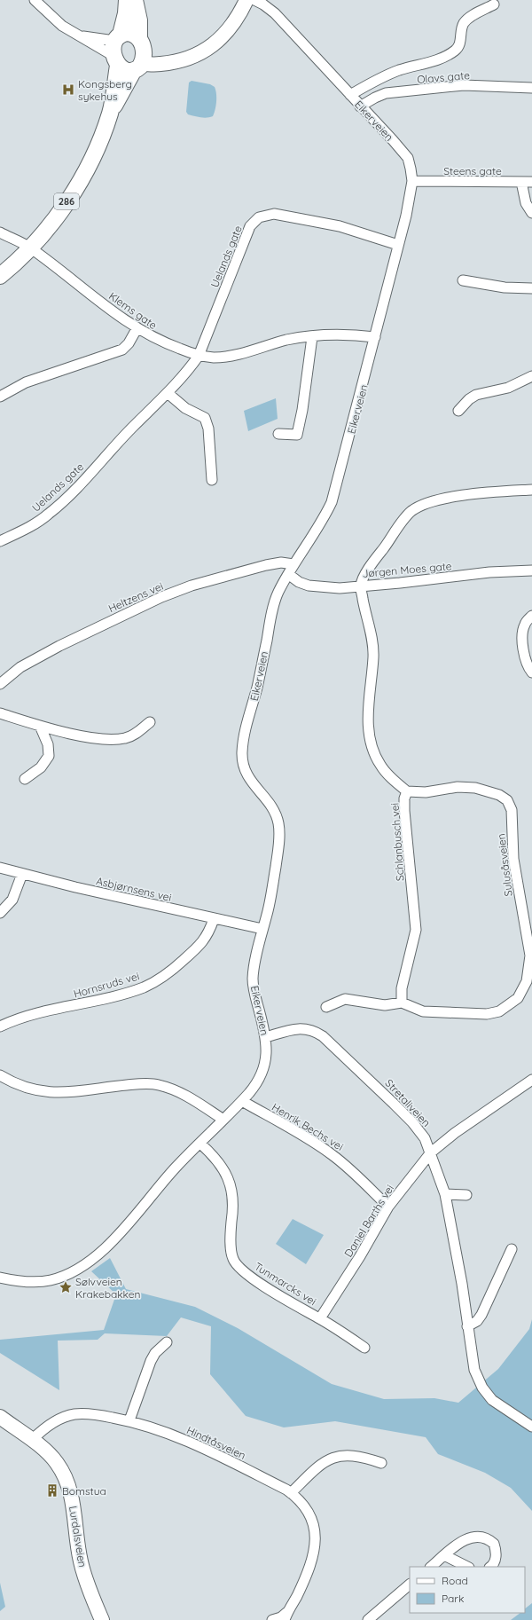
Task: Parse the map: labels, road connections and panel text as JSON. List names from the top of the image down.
{
  "streets": {
    "main road": ["286", "Lurdalsveien"],
    "street": [
      "Olavs gate",
      "Eikerveien",
      "Steens gate",
      "Uelands gate",
      "Klems gate",
      "Jørgen Moes gate",
      "Heltzens vei",
      "Schlanbusch vei",
      "Sulusåsveien",
      "Asbjørnsens vei",
      "Hornsruds vei",
      "Stretaliveien",
      "Henrik Bechs vei",
      "Daniel Barths vei",
      "Tunmarcks vei",
      "Hindtåsveien"
    ]
  },
  "crossings": [
    ["Olavs gate", "Eikerveien"],
    ["Eikerveien", "Steens gate"],
    ["Eikerveien", "Uelands gate"],
    ["Eikerveien", "Klems gate"],
    ["Eikerveien", "Jørgen Moes gate"],
    ["Eikerveien", "Heltzens vei"],
    ["Eikerveien", "Asbjørnsens vei"],
    ["Eikerveien", "Stretaliveien"],
    ["Eikerveien", "Henrik Bechs vei"],
    ["Eikerveien", "Tunmarcks vei"],
    ["286", "Klems gate"],
    ["Uelands gate", "Klems gate"],
    ["Jørgen Moes gate", "Schlanbusch vei"],
    ["Schlanbusch vei", "Sulusåsveien"],
    ["Asbjørnsens vei", "Hornsruds vei"],
    ["Stretaliveien", "Daniel Barths vei"],
    ["Henrik Bechs vei", "Daniel Barths vei"],
    ["Daniel Barths vei", "Tunmarcks vei"],
    ["Hindtåsveien", "Lurdalsveien"]
  ],
  "places": {
    "hospital": ["Kongsberg sykehus"],
    "place": ["Sølvveien Krakebakken"],
    "building": ["Bomstua"]
  },
  "legend": ["Road", "Park"]
}
